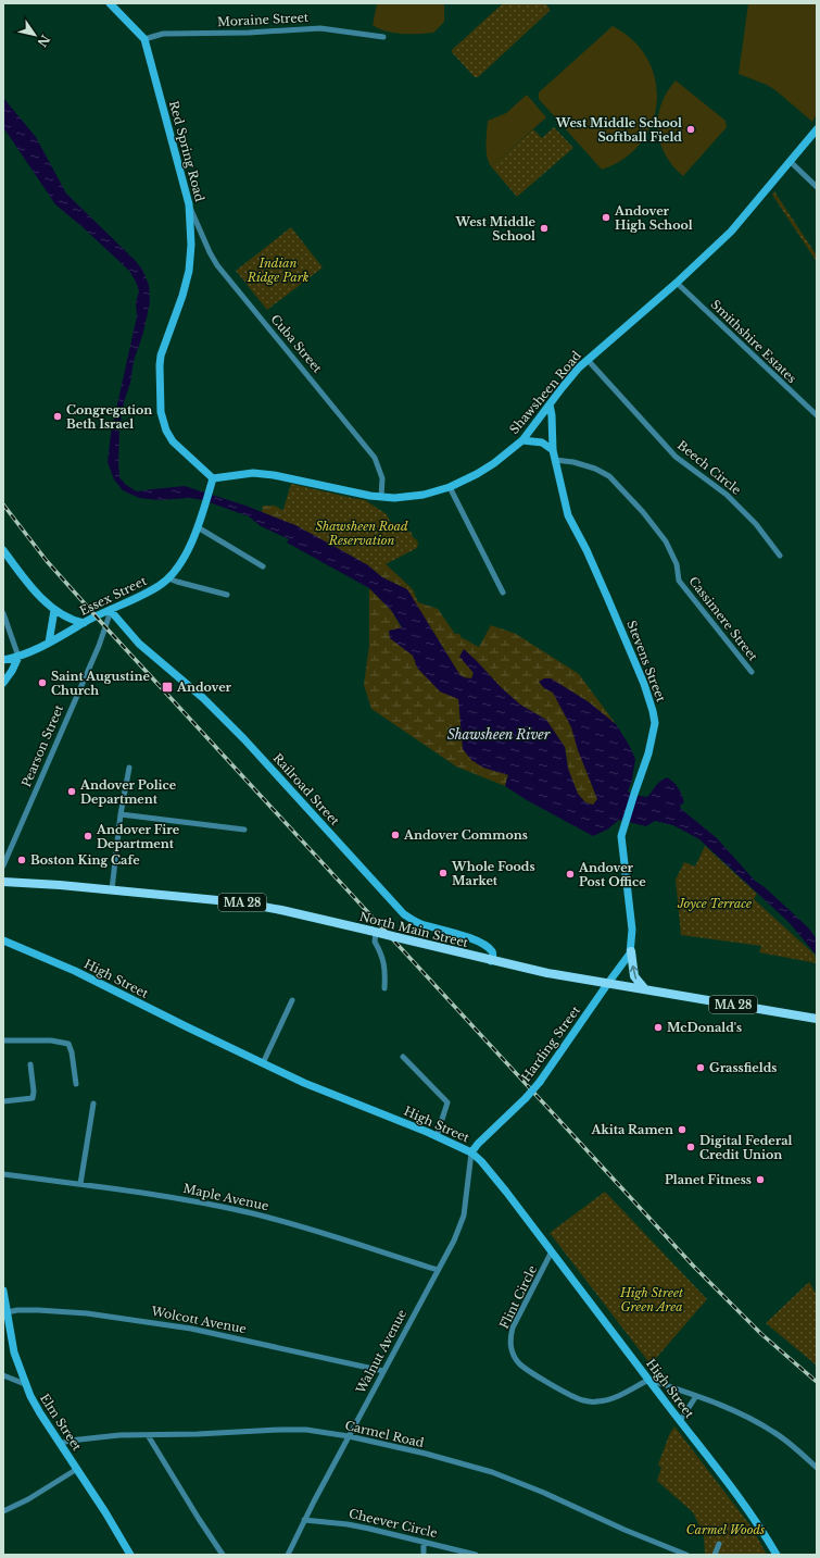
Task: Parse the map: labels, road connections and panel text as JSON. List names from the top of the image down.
{
  "streets": {
    "main road": [
      "Red Spring Road",
      "Shawsheen Road",
      "Essex Street",
      "Stevens Street",
      "Railroad Street",
      "MA 28",
      "North Main Street",
      "High Street",
      "Harding Street",
      "Elm Street"
    ],
    "street": [
      "Moraine Street",
      "Smithshire Estates",
      "Cuba Street",
      "Beech Circle",
      "Cassimere Street",
      "Pearson Street",
      "Maple Avenue",
      "Flint Circle",
      "Wolcott Avenue",
      "Walnut Avenue",
      "Carmel Road",
      "Cheever Circle"
    ]
  },
  "crossings": [
    ["Moraine Street", "Red Spring Road"],
    ["Red Spring Road", "Cuba Street"],
    ["Red Spring Road", "Shawsheen Road"],
    ["Red Spring Road", "Essex Street"],
    ["Smithshire Estates", "Shawsheen Road"],
    ["Cuba Street", "Shawsheen Road"],
    ["Shawsheen Road", "Beech Circle"],
    ["Shawsheen Road", "Essex Street"],
    ["Shawsheen Road", "Stevens Street"],
    ["Essex Street", "Pearson Street"],
    ["Essex Street", "Railroad Street"],
    ["Cassimere Street", "Stevens Street"],
    ["Pearson Street", "Railroad Street"],
    ["Railroad Street", "North Main Street"],
    ["North Main Street", "Harding Street"],
    ["High Street", "Harding Street"],
    ["High Street", "Flint Circle"],
    ["High Street", "Walnut Avenue"],
    ["Harding Street", "Walnut Avenue"],
    ["Maple Avenue", "Walnut Avenue"],
    ["Wolcott Avenue", "Walnut Avenue"],
    ["Wolcott Avenue", "Elm Street"],
    ["Walnut Avenue", "Carmel Road"],
    ["Walnut Avenue", "Cheever Circle"],
    ["Elm Street", "Carmel Road"]
  ],
  "water": ["Shawsheen River"],
  "parks": [
    "Indian Ridge Park",
    "Shawsheen Road Reservation",
    "Joyce Terrace",
    "High Street Green Area",
    "Carmel Woods"
  ],
  "places": {
    "other": [
      "West Middle School Softball Field",
      "Andover High School",
      "West Middle School",
      "Congregation Beth Israel",
      "Saint Augustine Church",
      "Andover Police Department",
      "Andover Commons",
      "Andover Fire Department",
      "Boston King Cafe",
      "Whole Foods Market",
      "Andover Post Office",
      "McDonald's",
      "Grassfields",
      "Akita Ramen",
      "Digital Federal Credit Union",
      "Planet Fitness"
    ],
    "transit": ["Andover"]
  },
  "north": "bottom right"
}
